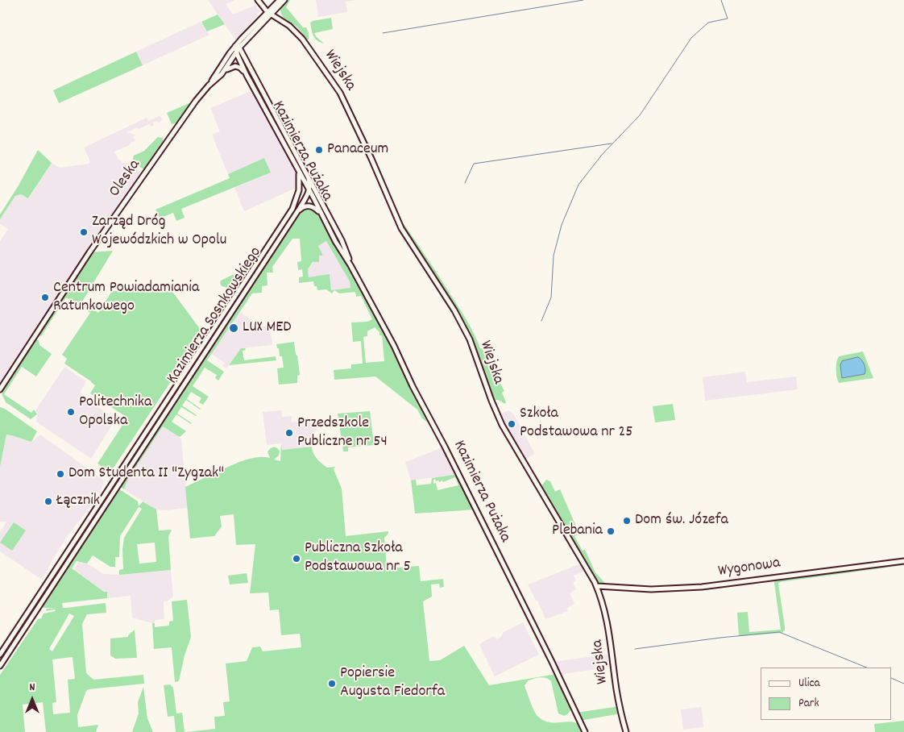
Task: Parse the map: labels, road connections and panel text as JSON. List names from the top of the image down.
{
  "streets": {
    "street": [
      "Wiejska",
      "Kazimierza Pużaka",
      "Oleska",
      "Kazimierza Sosnkowskiego",
      "Wygonowa"
    ]
  },
  "crossings": [
    ["Wiejska", "Oleska"],
    ["Wiejska", "Wygonowa"],
    ["Kazimierza Pużaka", "Oleska"],
    ["Kazimierza Pużaka", "Kazimierza Sosnkowskiego"]
  ],
  "places": [
    "Panaceum",
    "Zarząd Dróg Wojewódzkich w Opolu",
    "Centrum Powiadamiania Ratunkowego",
    "LUX MED",
    "Politechnika Opolska",
    "Szkoła Podstawowa nr 25",
    "Przedszkole Publiczne nr 54",
    "Dom Studenta II \"Zygzak\"",
    "Łącznik",
    "Dom św. Józefa",
    "Plebania",
    "Publiczna Szkoła Podstawowa nr 5",
    "Popiersie Augusta Fiedorfa"
  ],
  "legend": ["Ulica", "Park"],
  "north": "top"
}
